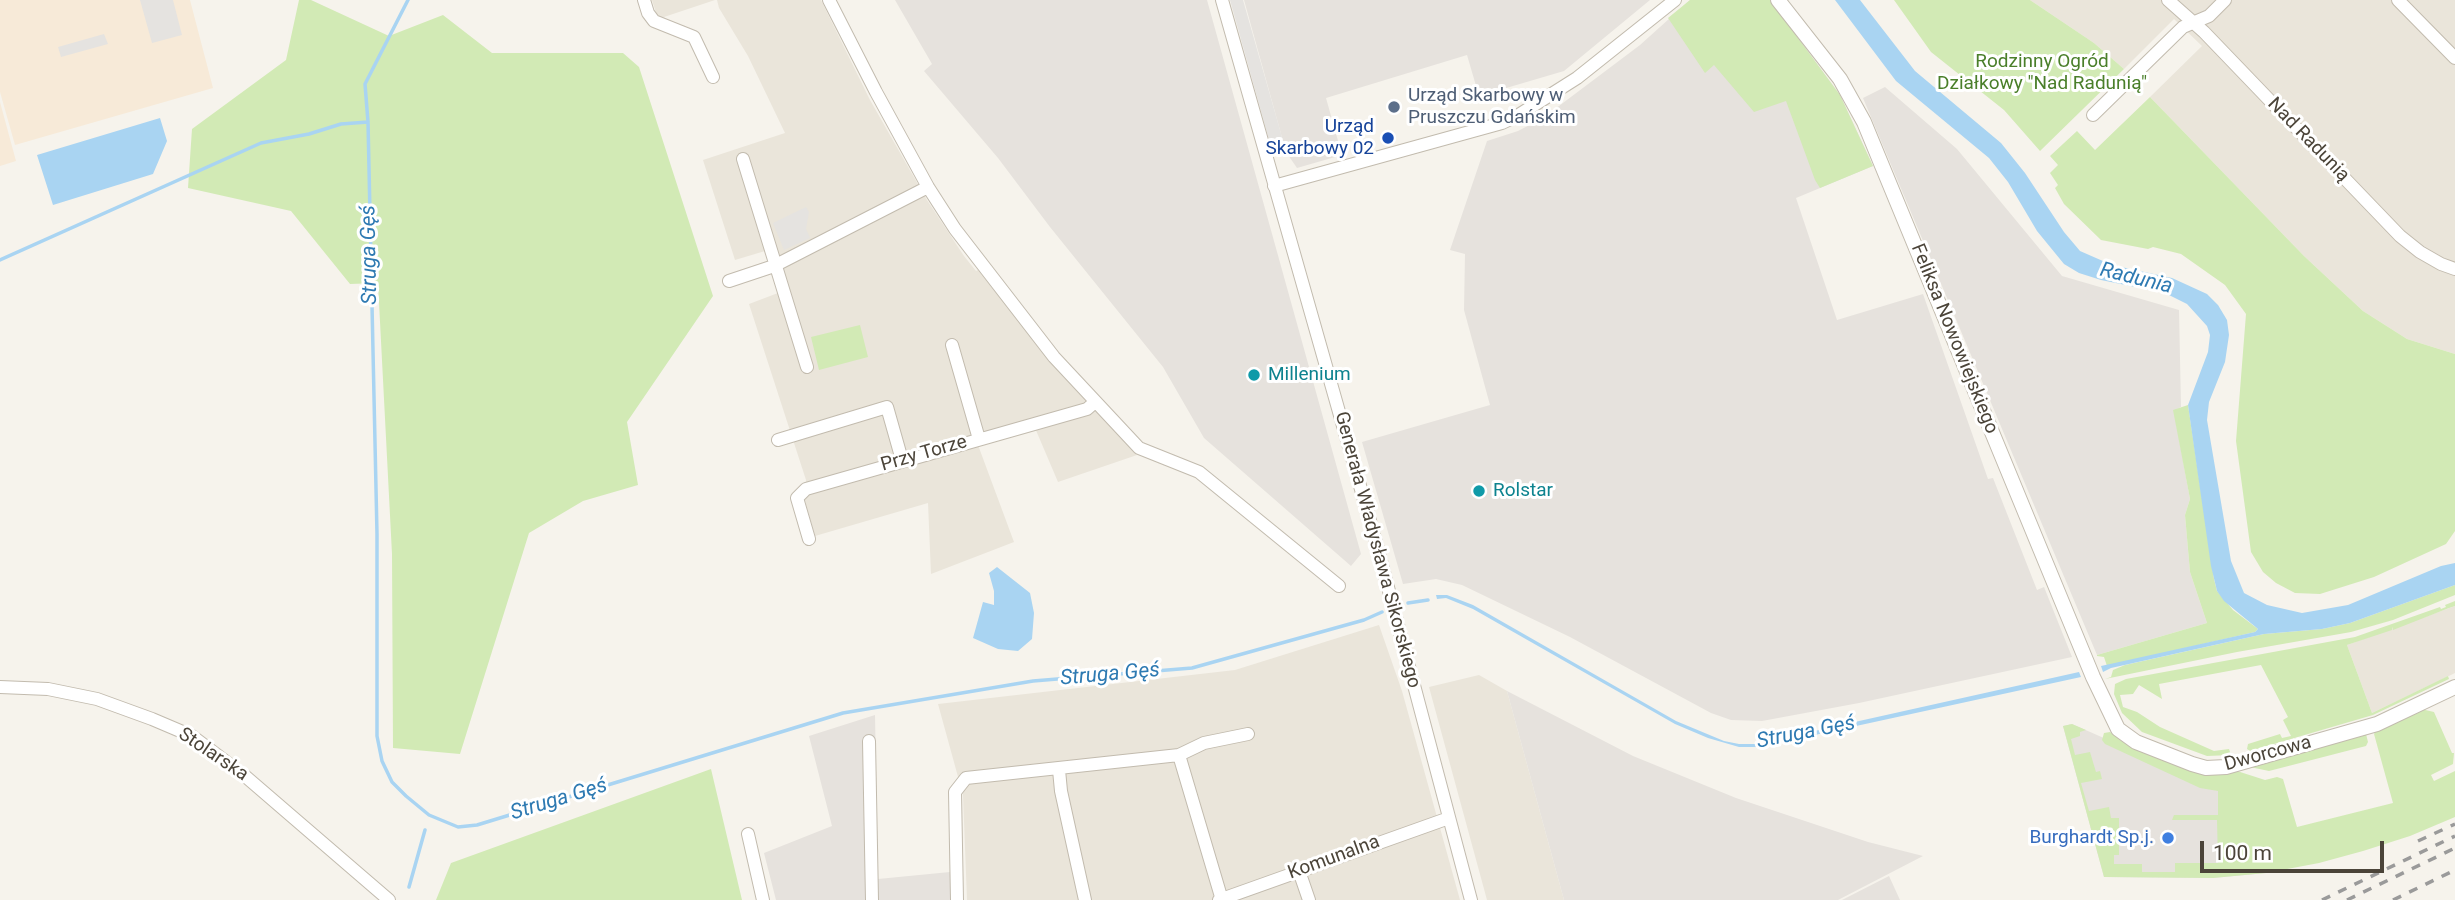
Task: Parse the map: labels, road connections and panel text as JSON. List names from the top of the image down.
{
  "streets": {
    "street": [
      "Nad Radunią",
      "Feliksa Nowowiejskiego",
      "Przy Torze",
      "Generała Władysława Sikorskiego",
      "Dworcowa",
      "Stolarska",
      "Komunalna"
    ]
  },
  "crossings": [
    ["Feliksa Nowowiejskiego", "Dworcowa"],
    ["Generała Władysława Sikorskiego", "Komunalna"]
  ],
  "water": ["Struga Gęś", "Radunia"],
  "parks": ["Rodzinny Ogród Działkowy \"Nad Radunią\""],
  "places": [
    "Urząd Skarbowy w Pruszczu Gdańskim",
    "Urząd Skarbowy 02",
    "Millenium",
    "Rolstar",
    "Burghardt Sp.j."
  ],
  "scale_bar": "100 m"
}
